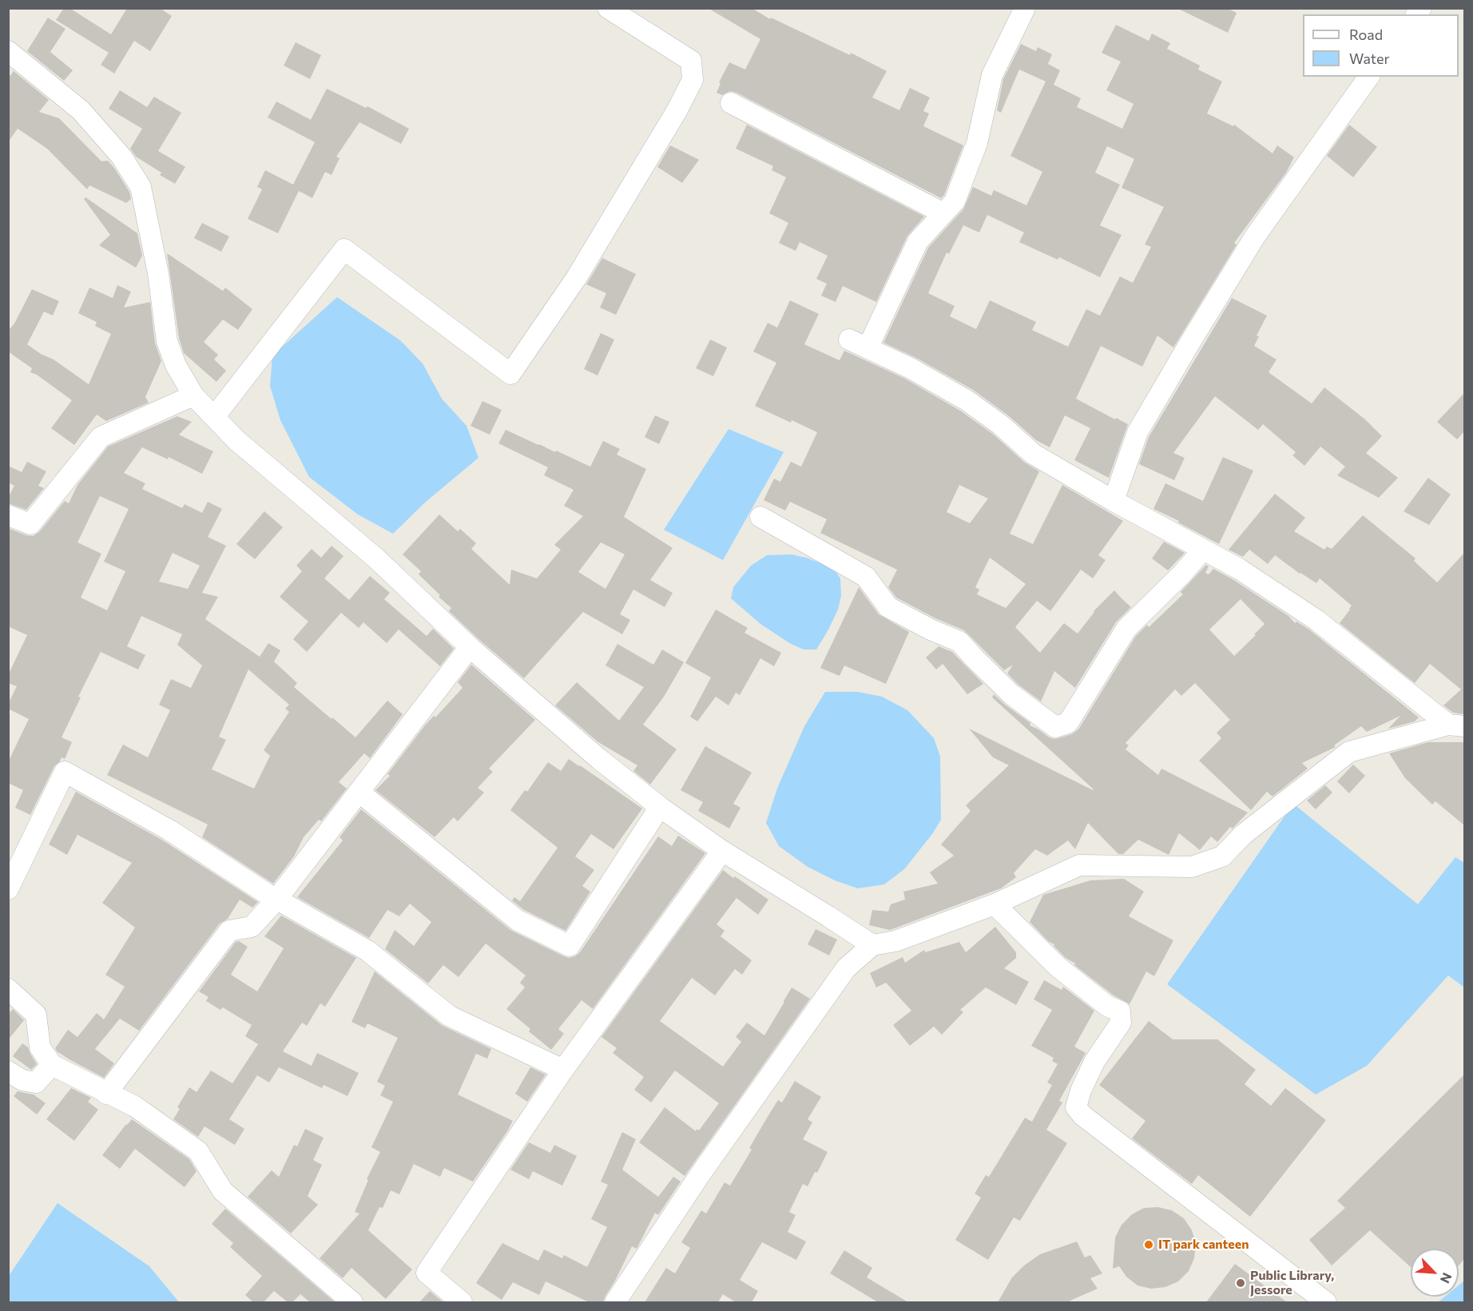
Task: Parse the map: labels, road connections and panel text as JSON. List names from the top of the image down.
{
  "places": ["IT park canteen", "Public Library, Jessore"],
  "legend": ["Road", "Water"],
  "north": "bottom right"
}
